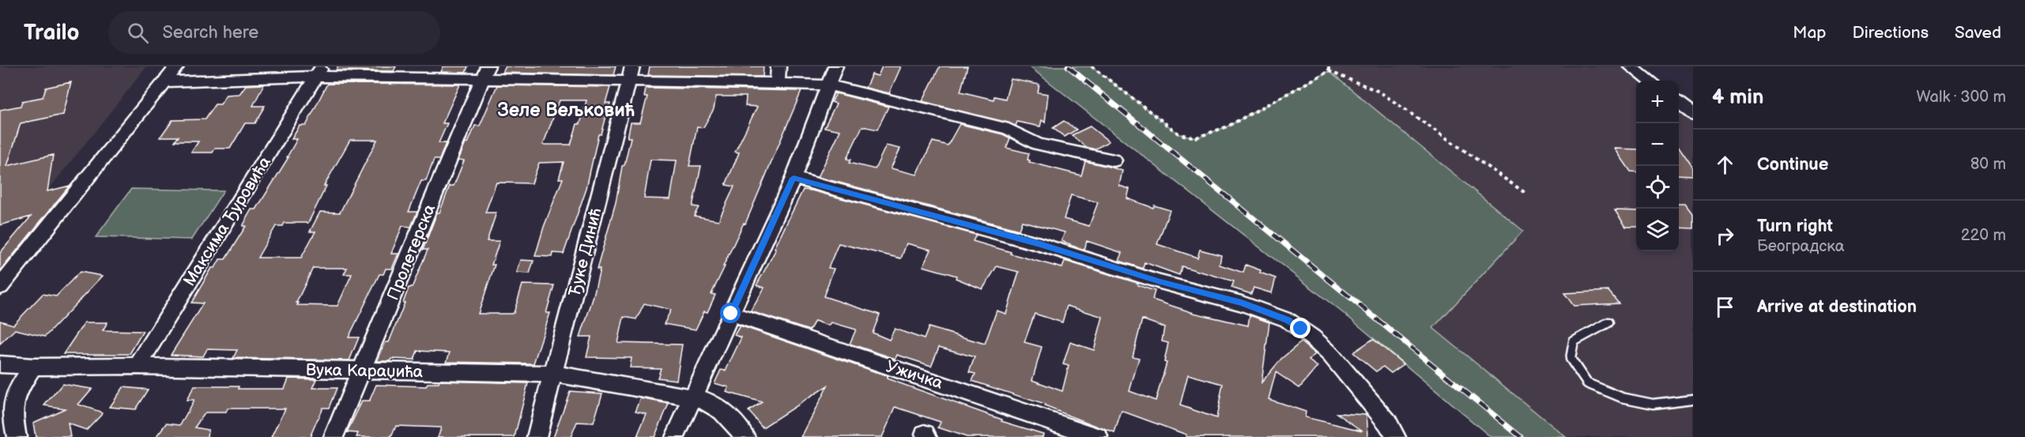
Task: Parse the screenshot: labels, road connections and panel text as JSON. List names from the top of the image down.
{
  "streets": {
    "street": [
      "Максима Ђуровића",
      "Пролетерска",
      "Ђуке Динић",
      "Вука Караџића",
      "Ужичка"
    ]
  },
  "crossings": [
    ["Максима Ђуровића", "Вука Караџића"],
    ["Пролетерска", "Вука Караџића"],
    ["Ђуке Динић", "Вука Караџића"]
  ],
  "districts": ["Зеле Вељковић"],
  "page": {
    "header": "Trailo",
    "search": "Search here",
    "nav": ["Map", "Directions", "Saved"],
    "heading": ["4 min", "Walk · 300 m"],
    "map_buttons": ["+", "−"],
    "list": [
      ["Continue", "80 m"],
      ["Turn right", "Београдска", "220 m"],
      "Arrive at destination"
    ]
  }
}
